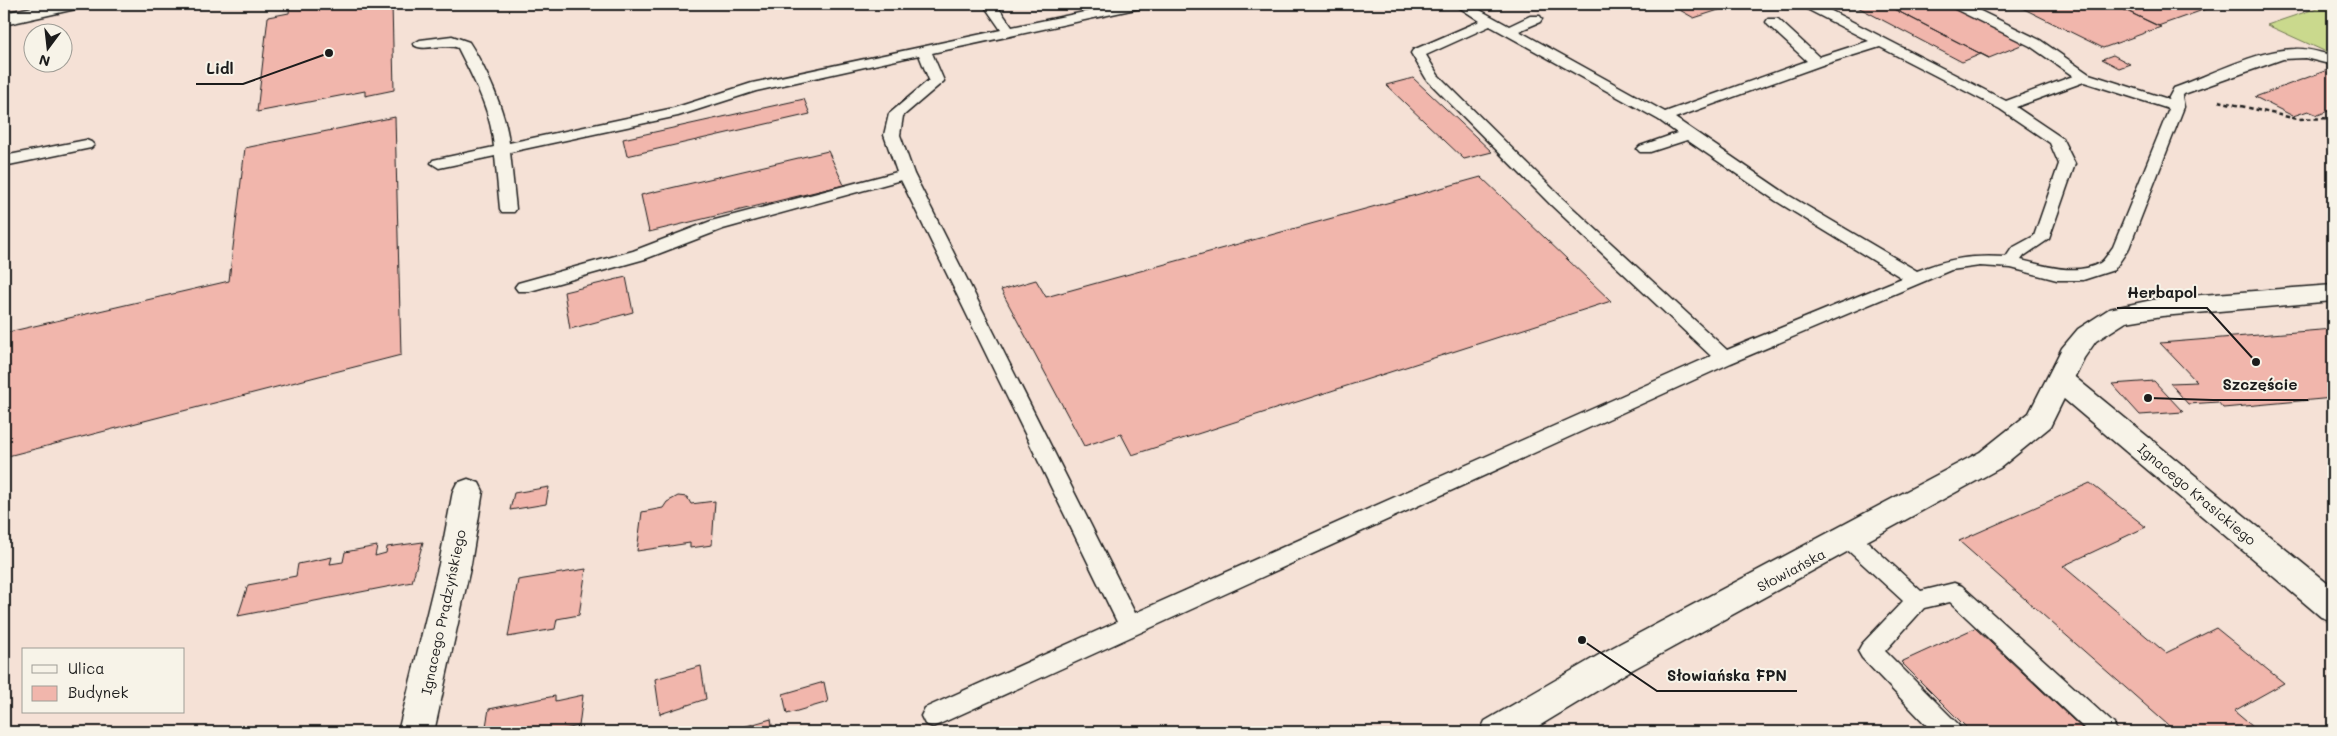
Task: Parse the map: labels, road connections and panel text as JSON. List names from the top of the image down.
{
  "streets": {
    "street": ["Ignacego Krasickiego", "Słowiańska", "Ignacego Prądzyńskiego"]
  },
  "crossings": [
    ["Ignacego Krasickiego", "Słowiańska"]
  ],
  "places": [
    "Lidl",
    "Herbapol",
    "Szczęście",
    "Słowiańska FPN"
  ],
  "legend": ["Ulica", "Budynek"],
  "north": "bottom"
}
